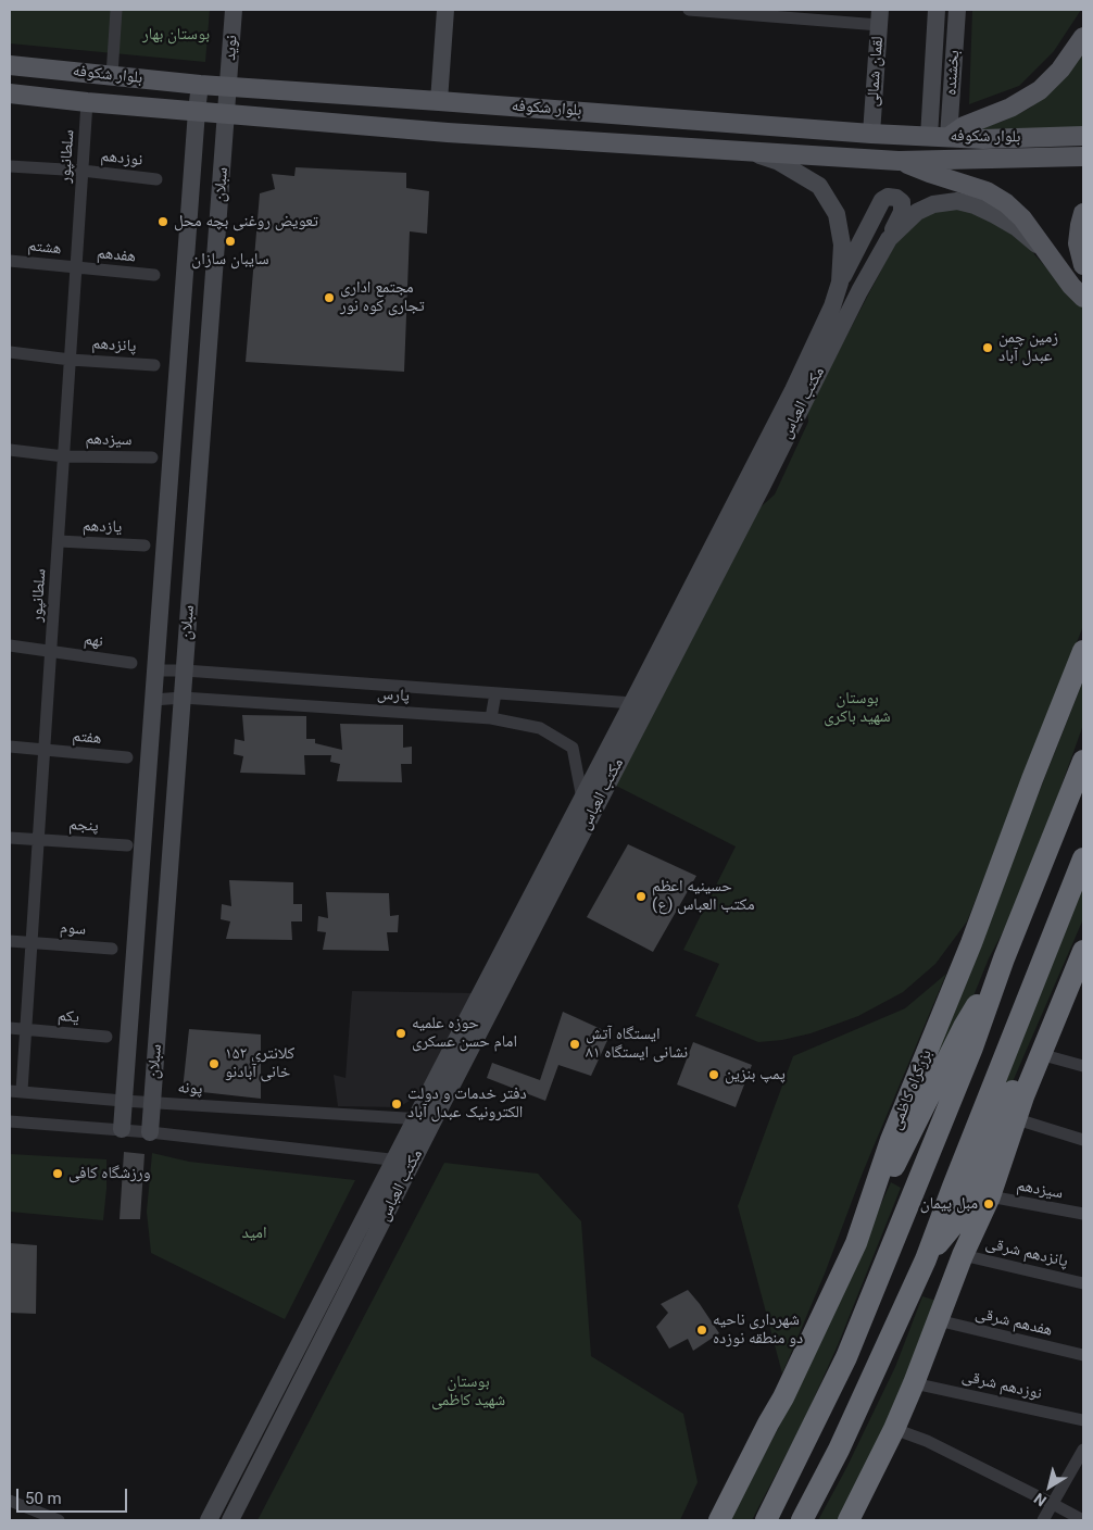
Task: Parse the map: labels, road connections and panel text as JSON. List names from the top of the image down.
{
  "streets": {
    "highway": ["بزرگراه کاظمی"],
    "main road": [
      "نوید",
      "لقمان شمالی",
      "بخشنده",
      "بلوار شکوفه",
      "سبلان",
      "مکتب العباس"
    ],
    "street": [
      "سلطانپور",
      "نوزدهم",
      "هشتم",
      "هفدهم",
      "پانزدهم",
      "سیزدهم",
      "یازدهم",
      "نهم",
      "پارس",
      "هفتم",
      "پنجم",
      "سوم",
      "یکم",
      "پونه",
      "پانزدهم شرقی",
      "هفدهم شرقی",
      "نوزدهم شرقی"
    ]
  },
  "crossings": [
    ["نوید", "بلوار شکوفه"],
    ["نوید", "سبلان"],
    ["لقمان شمالی", "بلوار شکوفه"],
    ["بخشنده", "بلوار شکوفه"],
    ["بلوار شکوفه", "سلطانپور"],
    ["بلوار شکوفه", "سبلان"],
    ["بلوار شکوفه", "مکتب العباس"],
    ["سلطانپور", "نوزدهم"],
    ["سلطانپور", "هشتم"],
    ["سلطانپور", "هفدهم"],
    ["سلطانپور", "پانزدهم"],
    ["سلطانپور", "سیزدهم"],
    ["سلطانپور", "یازدهم"],
    ["سلطانپور", "نهم"],
    ["سلطانپور", "هفتم"],
    ["سلطانپور", "پنجم"],
    ["سلطانپور", "سوم"],
    ["سلطانپور", "یکم"],
    ["سلطانپور", "پونه"],
    ["سبلان", "پارس"],
    ["سبلان", "پونه"],
    ["هشتم", "هفدهم"],
    ["مکتب العباس", "پارس"],
    ["مکتب العباس", "پونه"]
  ],
  "parks": [
    "بوستان بهار",
    "بوستان شهید باکری",
    "امید",
    "بوستان شهید کاظمی"
  ],
  "places": [
    "تعویض روغنی بچه محل",
    "سایبان سازان",
    "مجتمع اداری تجاری کوه نور",
    "زمین چمن عبدل آباد",
    "حسینیه اعظم مکتب العباس (ع)",
    "حوزه علمیه امام حسن عسکری",
    "ایستگاه آتش نشانی ایستگاه ۸۱",
    "کلانتری ۱۵۲ خانی آبادنو",
    "پمپ بنزین",
    "دفتر خدمات و دولت الکترونیک عبدل آباد",
    "ورزشگاه کافی",
    "مبل پیمان",
    "شهرداری ناحیه دو منطقه نوزده"
  ],
  "scale_bar": "50 m",
  "north": "bottom left"
}
